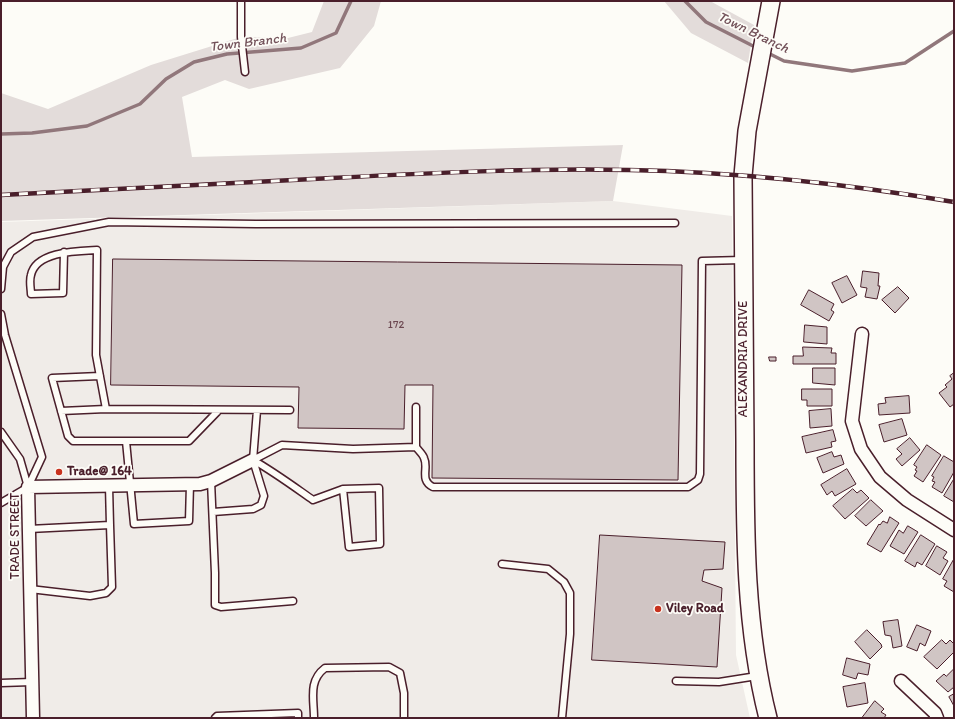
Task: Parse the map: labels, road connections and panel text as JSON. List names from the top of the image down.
{
  "streets": {
    "street": ["ALEXANDRIA DRIVE", "TRADE STREET"]
  },
  "water": ["Town Branch"],
  "places": ["Trade@ 164", "Viley Road"],
  "house_numbers": ["172"]
}
